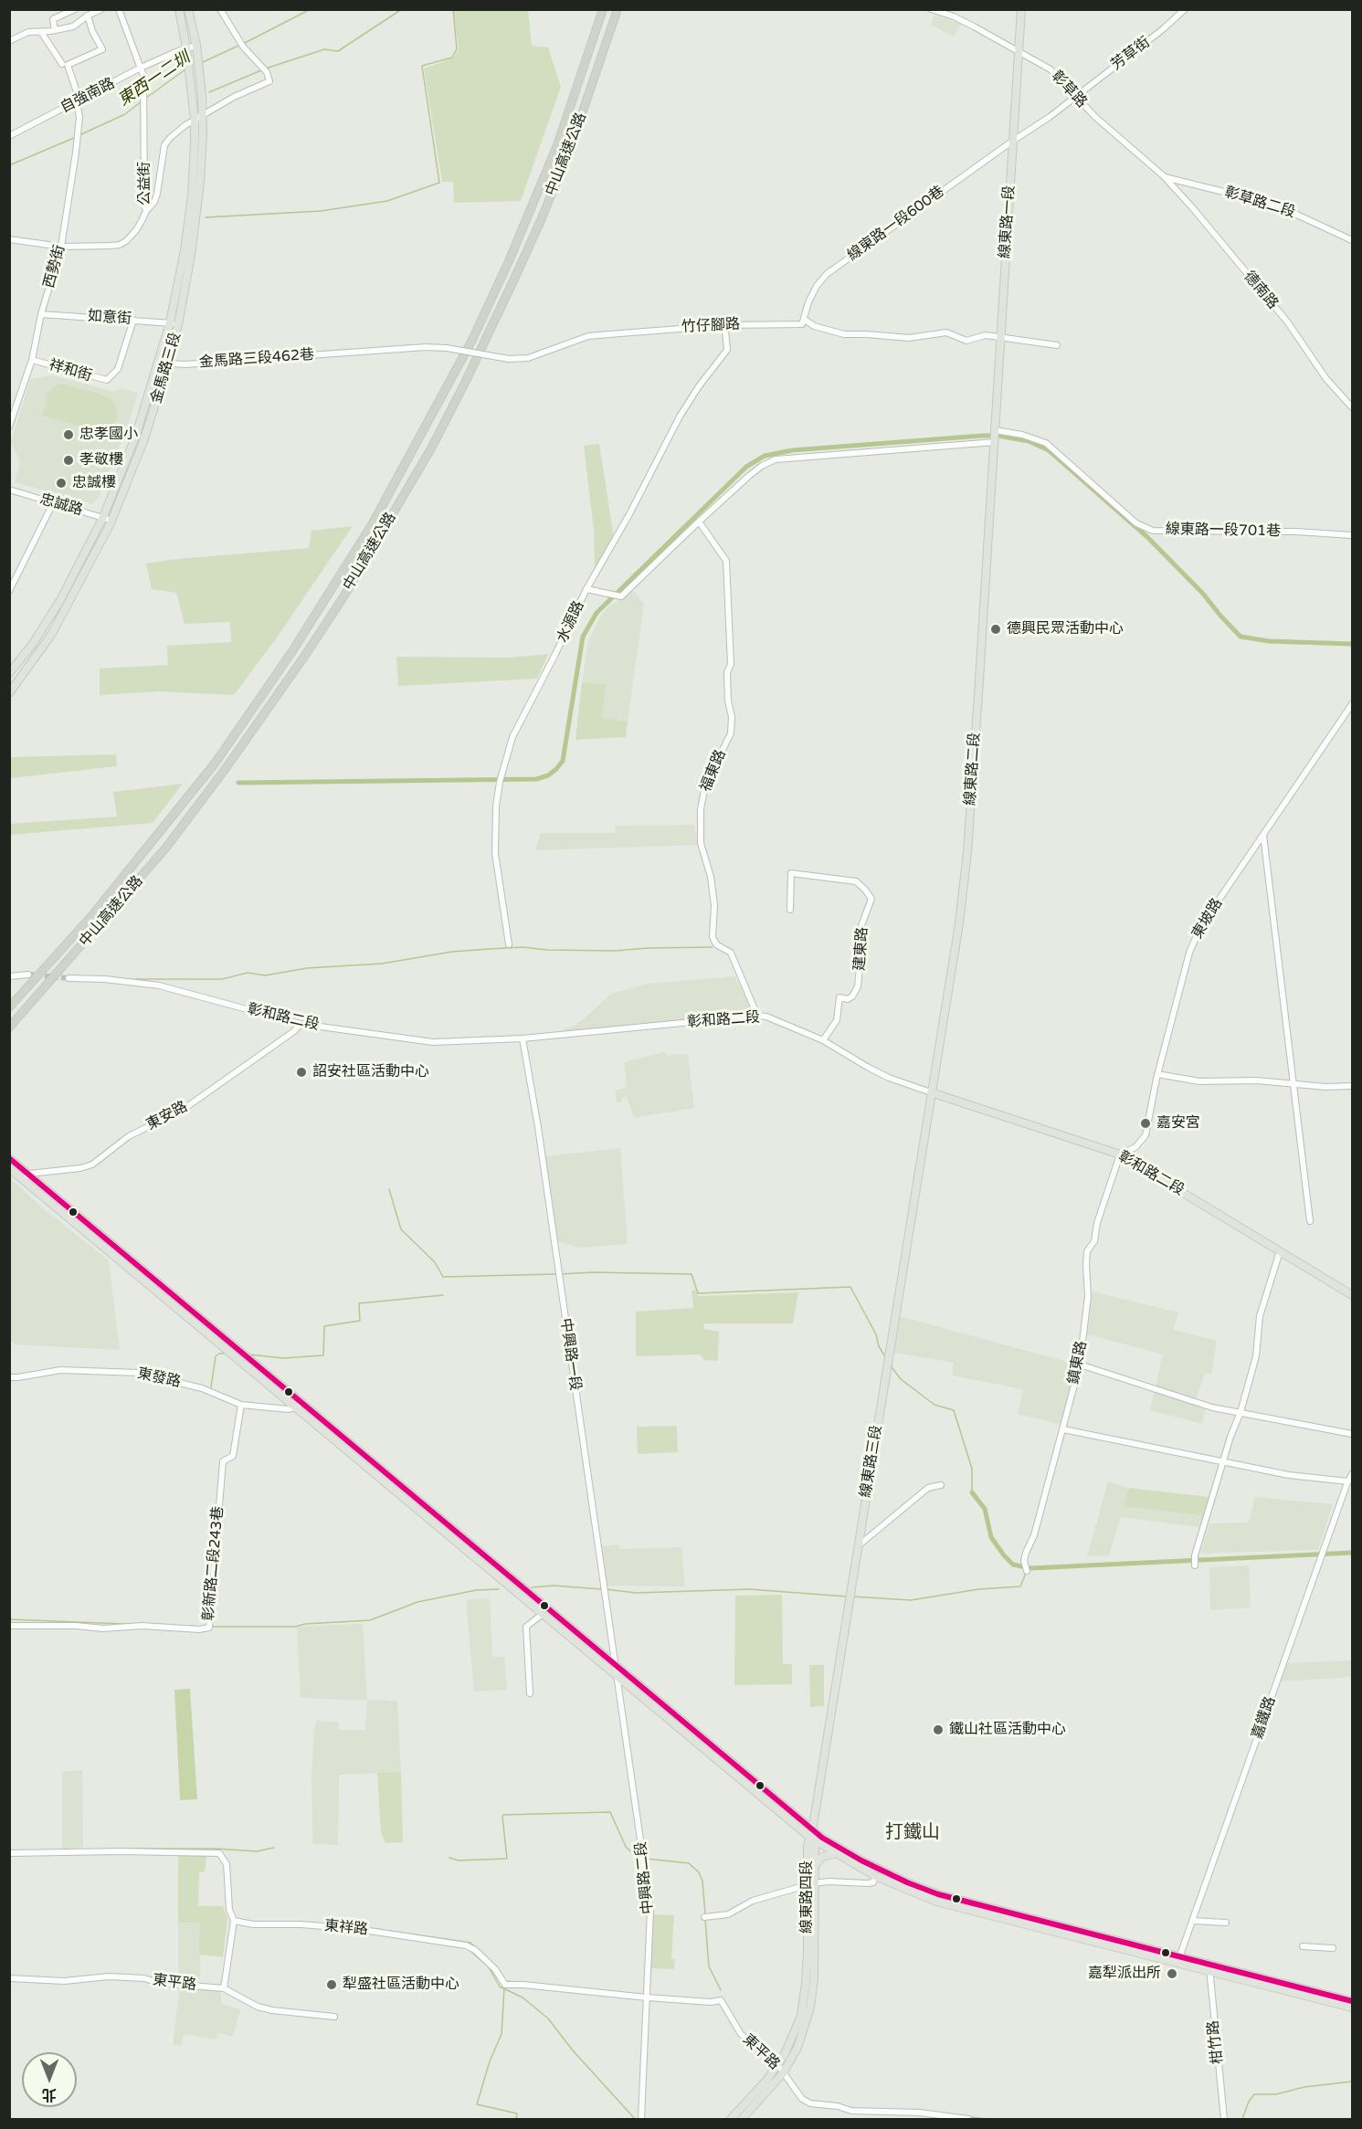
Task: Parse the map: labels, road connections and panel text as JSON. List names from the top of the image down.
{
  "streets": {
    "highway": ["中山高速公路"],
    "main road": [
      "線東路一段",
      "金馬路三段",
      "線東路二段",
      "彰和路二段",
      "線東路三段",
      "線東路四段"
    ],
    "street": [
      "芳草街",
      "彰草路",
      "自強南路",
      "公益街",
      "彰草路二段",
      "線東路一段600巷",
      "西勢街",
      "德南路",
      "如意街",
      "竹仔腳路",
      "金馬路三段462巷",
      "祥和街",
      "忠誠路",
      "線東路一段701巷",
      "水源路",
      "福東路",
      "東坡路",
      "建東路",
      "東安路",
      "中興路一段",
      "鎮東路",
      "東發路",
      "彰新路二段243巷",
      "嘉鐵路",
      "中興路二段",
      "東祥路",
      "東平路",
      "柑竹路"
    ]
  },
  "crossings": [
    ["芳草街", "彰草路"],
    ["芳草街", "線東路一段"],
    ["芳草街", "線東路一段600巷"],
    ["彰草路", "彰草路二段"],
    ["彰草路", "線東路一段"],
    ["彰草路", "德南路"],
    ["自強南路", "公益街"],
    ["自強南路", "西勢街"],
    ["自強南路", "金馬路三段"],
    ["公益街", "西勢街"],
    ["彰草路二段", "德南路"],
    ["線東路一段", "線東路一段600巷"],
    ["線東路一段", "線東路一段701巷"],
    ["線東路一段", "線東路二段"],
    ["線東路一段600巷", "竹仔腳路"],
    ["西勢街", "如意街"],
    ["西勢街", "祥和街"],
    ["如意街", "金馬路三段"],
    ["如意街", "祥和街"],
    ["竹仔腳路", "金馬路三段462巷"],
    ["竹仔腳路", "水源路"],
    ["金馬路三段462巷", "金馬路三段"],
    ["金馬路三段", "忠誠路"],
    ["線東路一段701巷", "線東路二段"],
    ["線東路二段", "彰和路二段"],
    ["線東路二段", "線東路三段"],
    ["福東路", "彰和路二段"],
    ["東坡路", "彰和路二段"],
    ["東坡路", "鎮東路"],
    ["建東路", "彰和路二段"],
    ["彰和路二段", "東安路"],
    ["彰和路二段", "中興路一段"],
    ["彰和路二段", "鎮東路"],
    ["彰和路二段", "線東路三段"],
    ["中興路一段", "中興路二段"],
    ["東發路", "彰新路二段243巷"],
    ["線東路三段", "線東路四段"],
    ["中興路二段", "東祥路"],
    ["線東路四段", "東平路"],
    ["東祥路", "東平路"]
  ],
  "districts": ["打鐵山"],
  "water": ["東西一二圳"],
  "places": [
    "忠孝國小",
    "孝敬樓",
    "忠誠樓",
    "德興民眾活動中心",
    "詔安社區活動中心",
    "嘉安宮",
    "鐵山社區活動中心",
    "嘉犁派出所",
    "犁盛社區活動中心"
  ],
  "north": "bottom"
}
